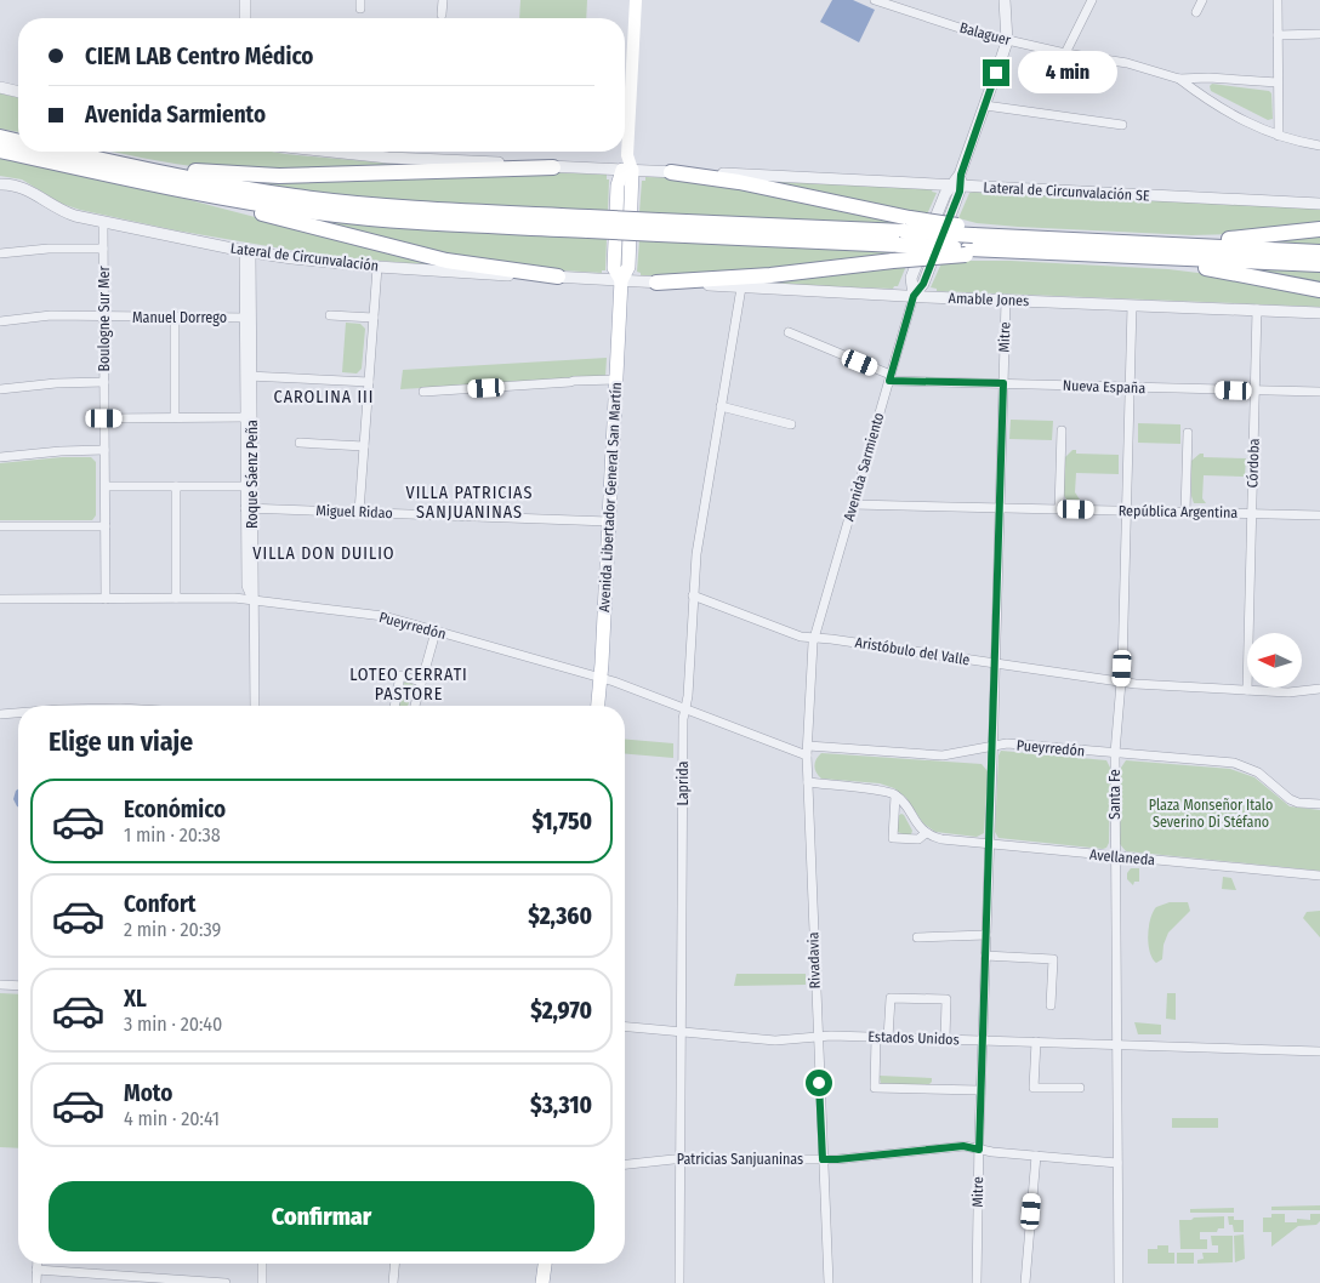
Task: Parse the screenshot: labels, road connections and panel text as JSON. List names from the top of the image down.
{
  "streets": {
    "main road": ["Avenida Libertador General San Martín"],
    "street": [
      "Balaguer",
      "Lateral de Circunvalación SE",
      "Lateral de Circunvalación",
      "Amable Jones",
      "Manuel Dorrego",
      "Boulogne Sur Mer",
      "Mitre",
      "Nueva España",
      "Córdoba",
      "Avenida Sarmiento",
      "Roque Sáenz Peña",
      "Miguel Ridao",
      "República Argentina",
      "Pueyrredón",
      "Aristóbulo del Valle",
      "Laprida",
      "Santa Fe",
      "Avellaneda",
      "Rivadavia",
      "Estados Unidos",
      "Patricias Sanjuaninas"
    ]
  },
  "crossings": [
    ["Balaguer", "Avenida Sarmiento"],
    ["Lateral de Circunvalación SE", "Avenida Sarmiento"],
    ["Lateral de Circunvalación SE", "Avenida Libertador General San Martín"],
    ["Lateral de Circunvalación", "Amable Jones"],
    ["Lateral de Circunvalación", "Boulogne Sur Mer"],
    ["Lateral de Circunvalación", "Roque Sáenz Peña"],
    ["Lateral de Circunvalación", "Avenida Libertador General San Martín"],
    ["Amable Jones", "Mitre"],
    ["Amable Jones", "Córdoba"],
    ["Amable Jones", "Avenida Sarmiento"],
    ["Amable Jones", "Avenida Libertador General San Martín"],
    ["Amable Jones", "Laprida"],
    ["Amable Jones", "Santa Fe"],
    ["Manuel Dorrego", "Boulogne Sur Mer"],
    ["Manuel Dorrego", "Roque Sáenz Peña"],
    ["Boulogne Sur Mer", "Pueyrredón"],
    ["Mitre", "Nueva España"],
    ["Mitre", "República Argentina"],
    ["Mitre", "Pueyrredón"],
    ["Mitre", "Aristóbulo del Valle"],
    ["Mitre", "Avellaneda"],
    ["Mitre", "Estados Unidos"],
    ["Mitre", "Patricias Sanjuaninas"],
    ["Nueva España", "Córdoba"],
    ["Nueva España", "Avenida Sarmiento"],
    ["Nueva España", "Santa Fe"],
    ["Córdoba", "República Argentina"],
    ["Córdoba", "Aristóbulo del Valle"],
    ["Avenida Sarmiento", "República Argentina"],
    ["Avenida Sarmiento", "Aristóbulo del Valle"],
    ["Avenida Sarmiento", "Rivadavia"],
    ["Roque Sáenz Peña", "Miguel Ridao"],
    ["Roque Sáenz Peña", "Pueyrredón"],
    ["Avenida Libertador General San Martín", "Miguel Ridao"],
    ["Avenida Libertador General San Martín", "Pueyrredón"],
    ["República Argentina", "Santa Fe"],
    ["Pueyrredón", "Laprida"],
    ["Pueyrredón", "Santa Fe"],
    ["Pueyrredón", "Rivadavia"],
    ["Aristóbulo del Valle", "Laprida"],
    ["Aristóbulo del Valle", "Santa Fe"],
    ["Aristóbulo del Valle", "Rivadavia"],
    ["Laprida", "Estados Unidos"],
    ["Laprida", "Patricias Sanjuaninas"],
    ["Santa Fe", "Avellaneda"],
    ["Santa Fe", "Estados Unidos"],
    ["Santa Fe", "Patricias Sanjuaninas"],
    ["Rivadavia", "Estados Unidos"],
    ["Rivadavia", "Patricias Sanjuaninas"]
  ],
  "districts": [
    "CAROLINA III",
    "VILLA PATRICIAS SANJUANINAS",
    "VILLA DON DUILIO",
    "LOTEO CERRATI PASTORE"
  ],
  "parks": ["Plaza Monseñor Italo Severino Di Stéfano"],
  "north": "left",
  "page": {
    "banner": ["CIEM LAB Centro Médico", "Avenida Sarmiento"],
    "bubble": "4 min",
    "heading": "Elige un viaje",
    "list": [
      {
        "name": "Económico",
        "note": "1 min · 20:38",
        "value": "$1,750"
      },
      {
        "name": "Confort",
        "note": "2 min · 20:39",
        "value": "$2,360"
      },
      {
        "name": "XL",
        "note": "3 min · 20:40",
        "value": "$2,970"
      },
      {
        "name": "Moto",
        "note": "4 min · 20:41",
        "value": "$3,310"
      }
    ],
    "buttons": "Confirmar"
  }
}
